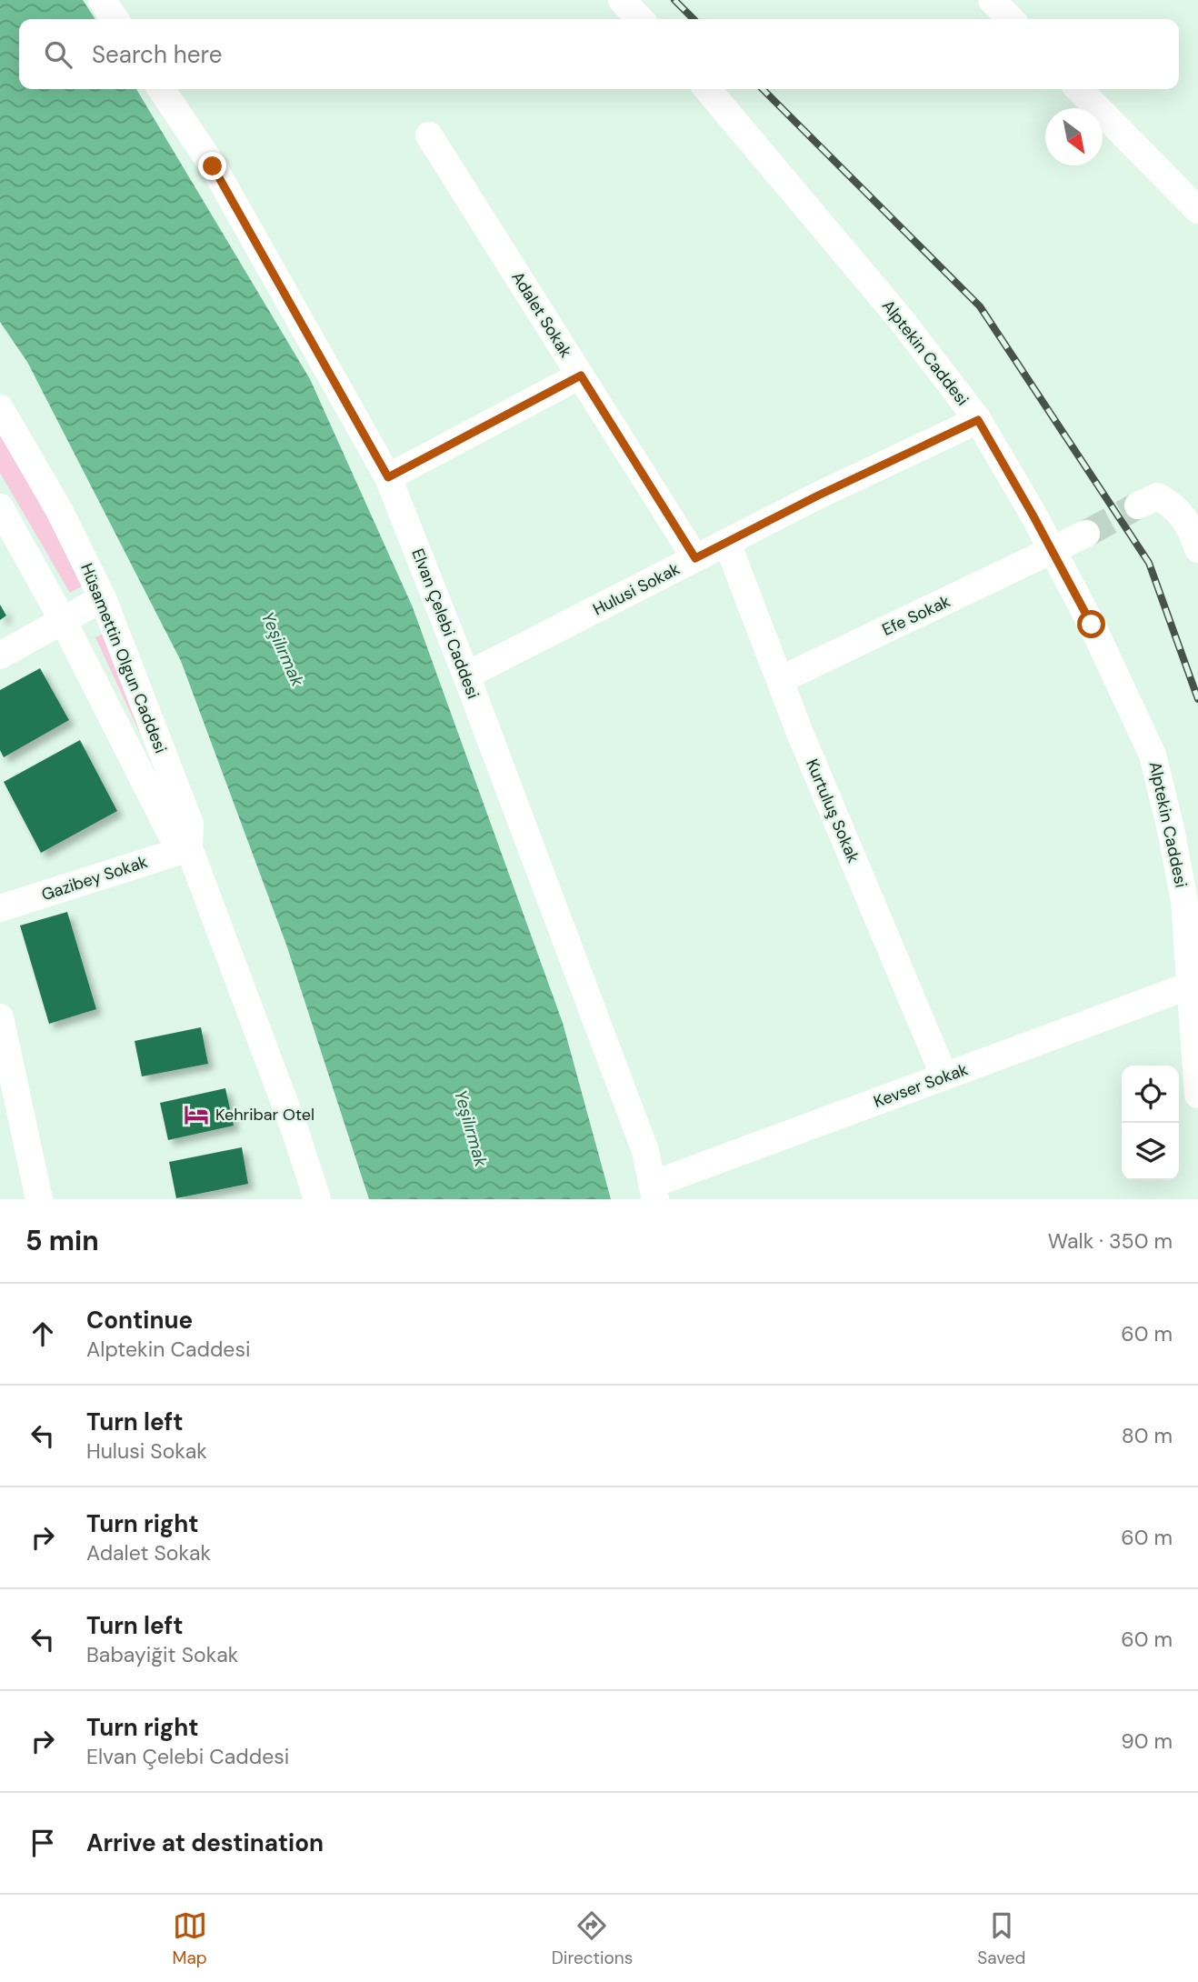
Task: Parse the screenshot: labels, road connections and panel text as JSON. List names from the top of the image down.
{
  "streets": {
    "street": [
      "Adalet Sokak",
      "Alptekin Caddesi",
      "Hulusi Sokak",
      "Efe Sokak",
      "Elvan Çelebi Caddesi",
      "Hüsamettin Olgun Caddesi",
      "Kurtuluş Sokak",
      "Gazibey Sokak",
      "Kevser Sokak"
    ]
  },
  "crossings": [
    ["Adalet Sokak", "Hulusi Sokak"],
    ["Alptekin Caddesi", "Hulusi Sokak"],
    ["Alptekin Caddesi", "Efe Sokak"],
    ["Alptekin Caddesi", "Kevser Sokak"],
    ["Hulusi Sokak", "Elvan Çelebi Caddesi"],
    ["Hulusi Sokak", "Kurtuluş Sokak"],
    ["Efe Sokak", "Kurtuluş Sokak"],
    ["Elvan Çelebi Caddesi", "Kevser Sokak"],
    ["Hüsamettin Olgun Caddesi", "Gazibey Sokak"],
    ["Kurtuluş Sokak", "Kevser Sokak"]
  ],
  "water": ["Yeşilırmak"],
  "places": {
    "hotel": ["Kehribar Otel"]
  },
  "north": "bottom right",
  "page": {
    "search": "Search here",
    "heading": ["5 min", "Walk · 350 m"],
    "list": [
      ["Continue", "Alptekin Caddesi", "60 m"],
      ["Turn left", "Hulusi Sokak", "80 m"],
      ["Turn right", "Adalet Sokak", "60 m"],
      ["Turn left", "Babayiğit Sokak", "60 m"],
      ["Turn right", "Elvan Çelebi Caddesi", "90 m"],
      "Arrive at destination"
    ],
    "nav": ["Map", "Directions", "Saved"]
  }
}
